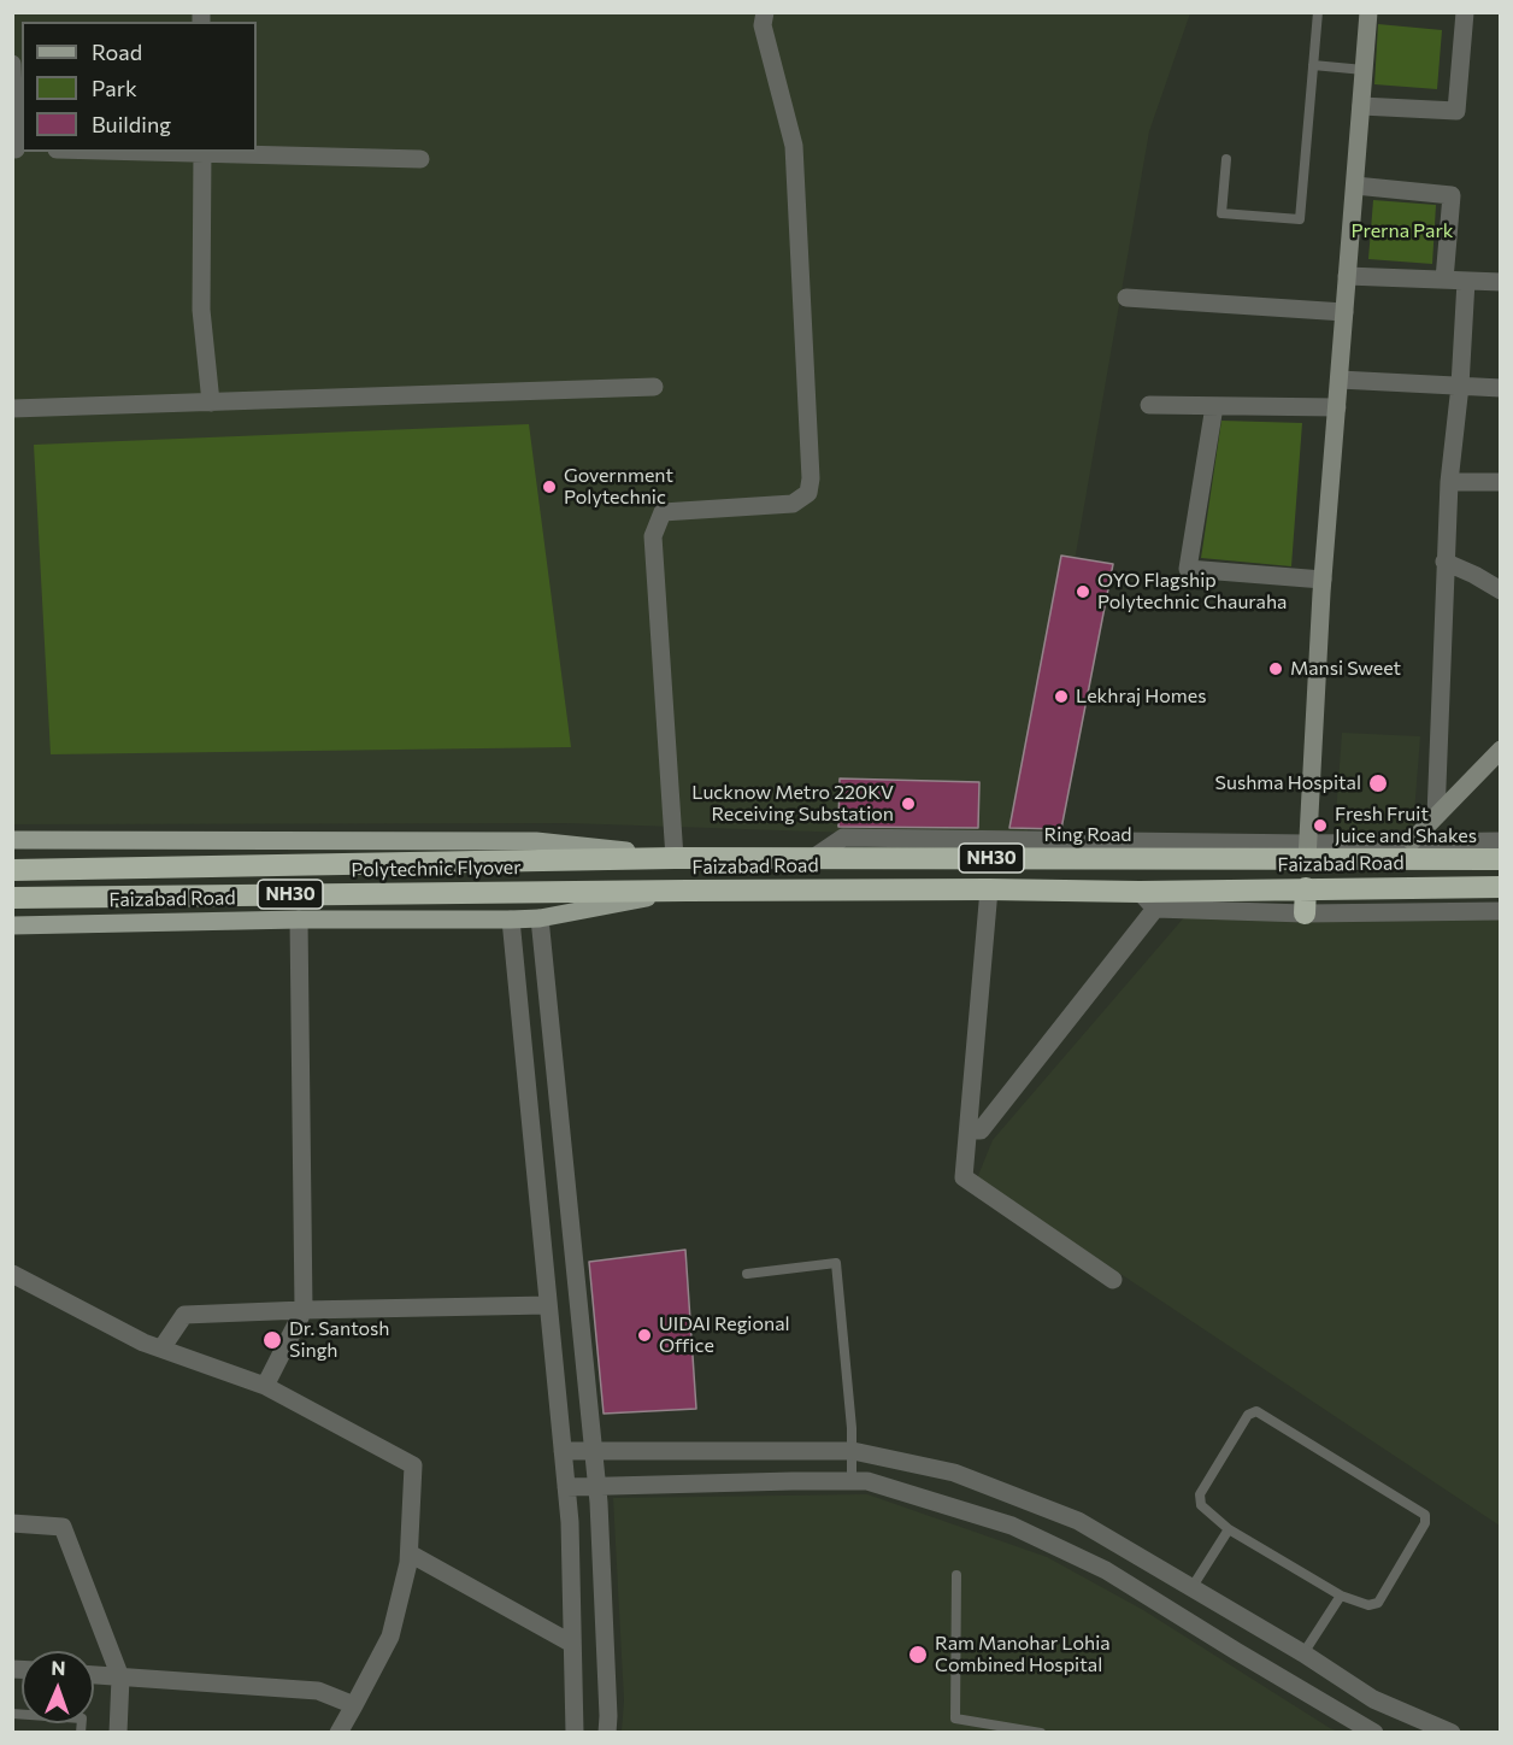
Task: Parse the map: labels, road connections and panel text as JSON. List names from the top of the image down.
{
  "streets": {
    "highway": [
      "Ring Road",
      "NH30",
      "Faizabad Road",
      "Polytechnic Flyover"
    ]
  },
  "crossings": [
    ["Ring Road", "Faizabad Road"],
    ["Ring Road", "Polytechnic Flyover"],
    ["Faizabad Road", "Polytechnic Flyover"]
  ],
  "parks": ["Prerna Park"],
  "places": [
    "Government Polytechnic",
    "OYO Flagship Polytechnic Chauraha",
    "Mansi Sweet",
    "Lekhraj Homes",
    "Sushma Hospital",
    "Lucknow Metro 220KV Receiving Substation",
    "Fresh Fruit Juice and Shakes",
    "UIDAI Regional Office",
    "Dr. Santosh Singh",
    "Ram Manohar Lohia Combined Hospital"
  ],
  "legend": ["Road", "Park", "Building"],
  "north": "top"
}
